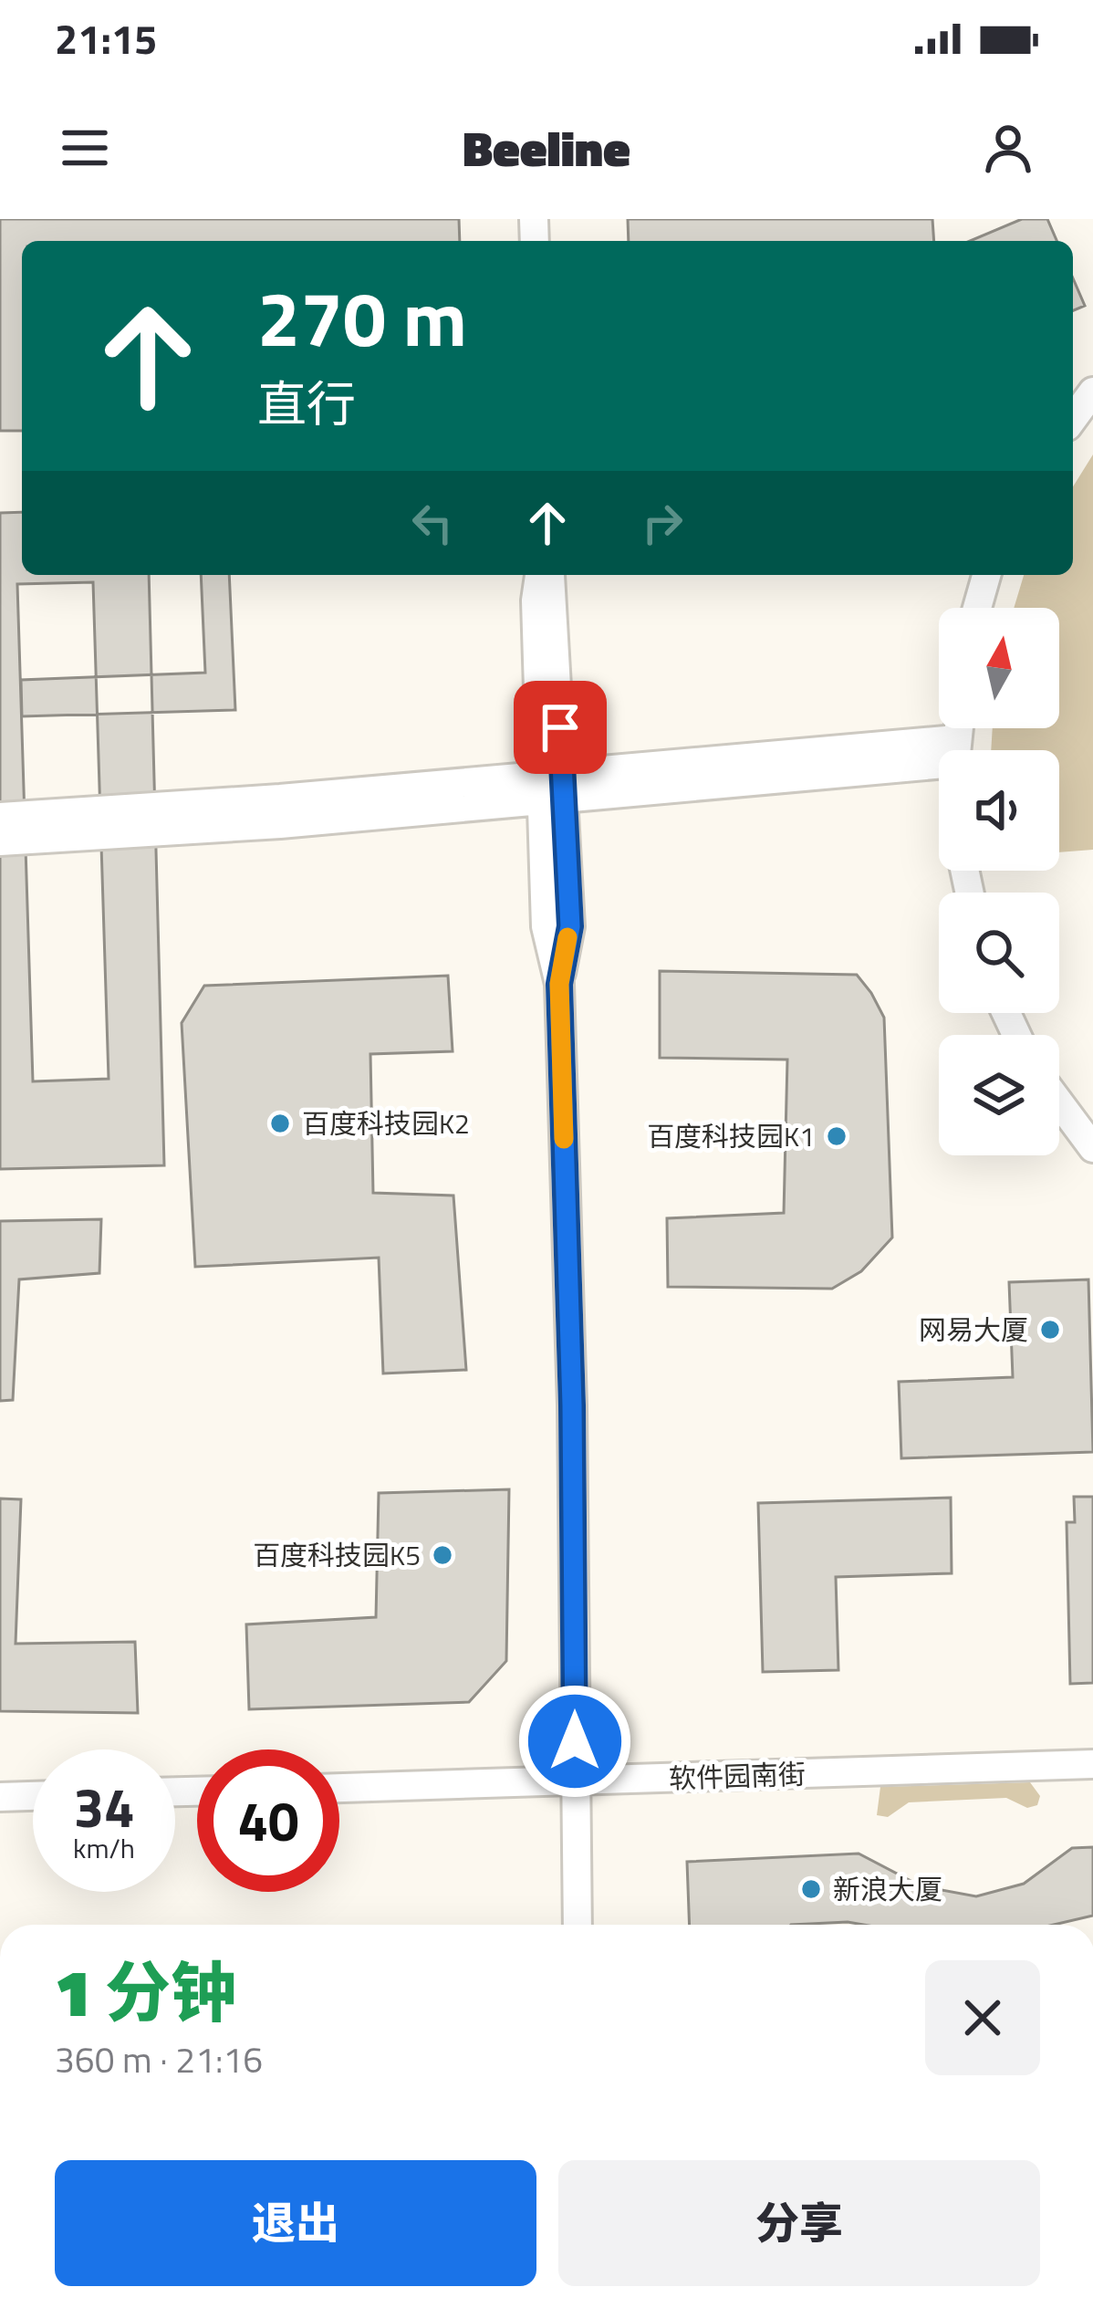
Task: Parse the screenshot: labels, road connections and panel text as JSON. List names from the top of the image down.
{
  "streets": {
    "street": ["软件园南街"]
  },
  "places": [
    "百度科技园K2",
    "百度科技园K1",
    "网易大厦",
    "百度科技园K5",
    "新浪大厦"
  ],
  "north": "top",
  "page": {
    "status": "21:15",
    "header": "Beeline",
    "turn": ["270 m", "直行"],
    "speed": "34 km/h",
    "limit": "40",
    "heading": ["1 分钟", "360 m · 21:16"],
    "buttons": ["退出", "分享"]
  }
}
